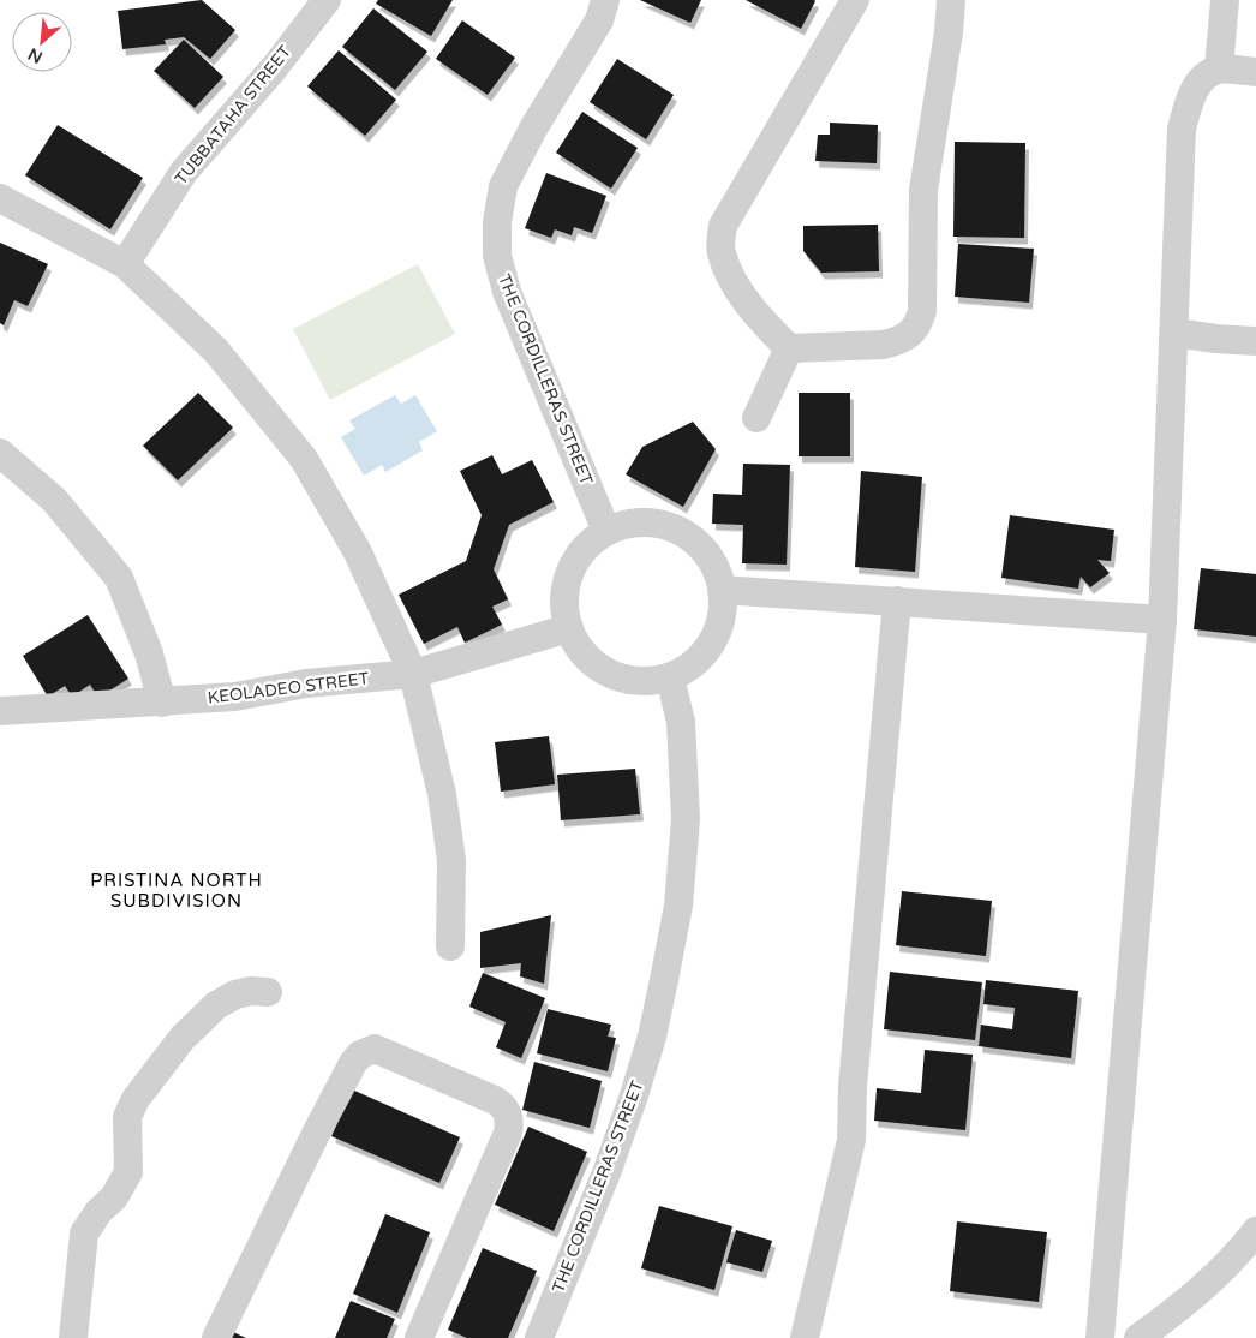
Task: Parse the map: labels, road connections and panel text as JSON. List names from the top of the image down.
{
  "streets": {
    "street": ["TUBBATAHA STREET", "THE CORDILLERAS STREET", "KEOLADEO STREET"]
  },
  "crossings": [
    ["THE CORDILLERAS STREET", "KEOLADEO STREET"]
  ],
  "districts": ["PRISTINA NORTH SUBDIVISION"],
  "north": "bottom left"
}
